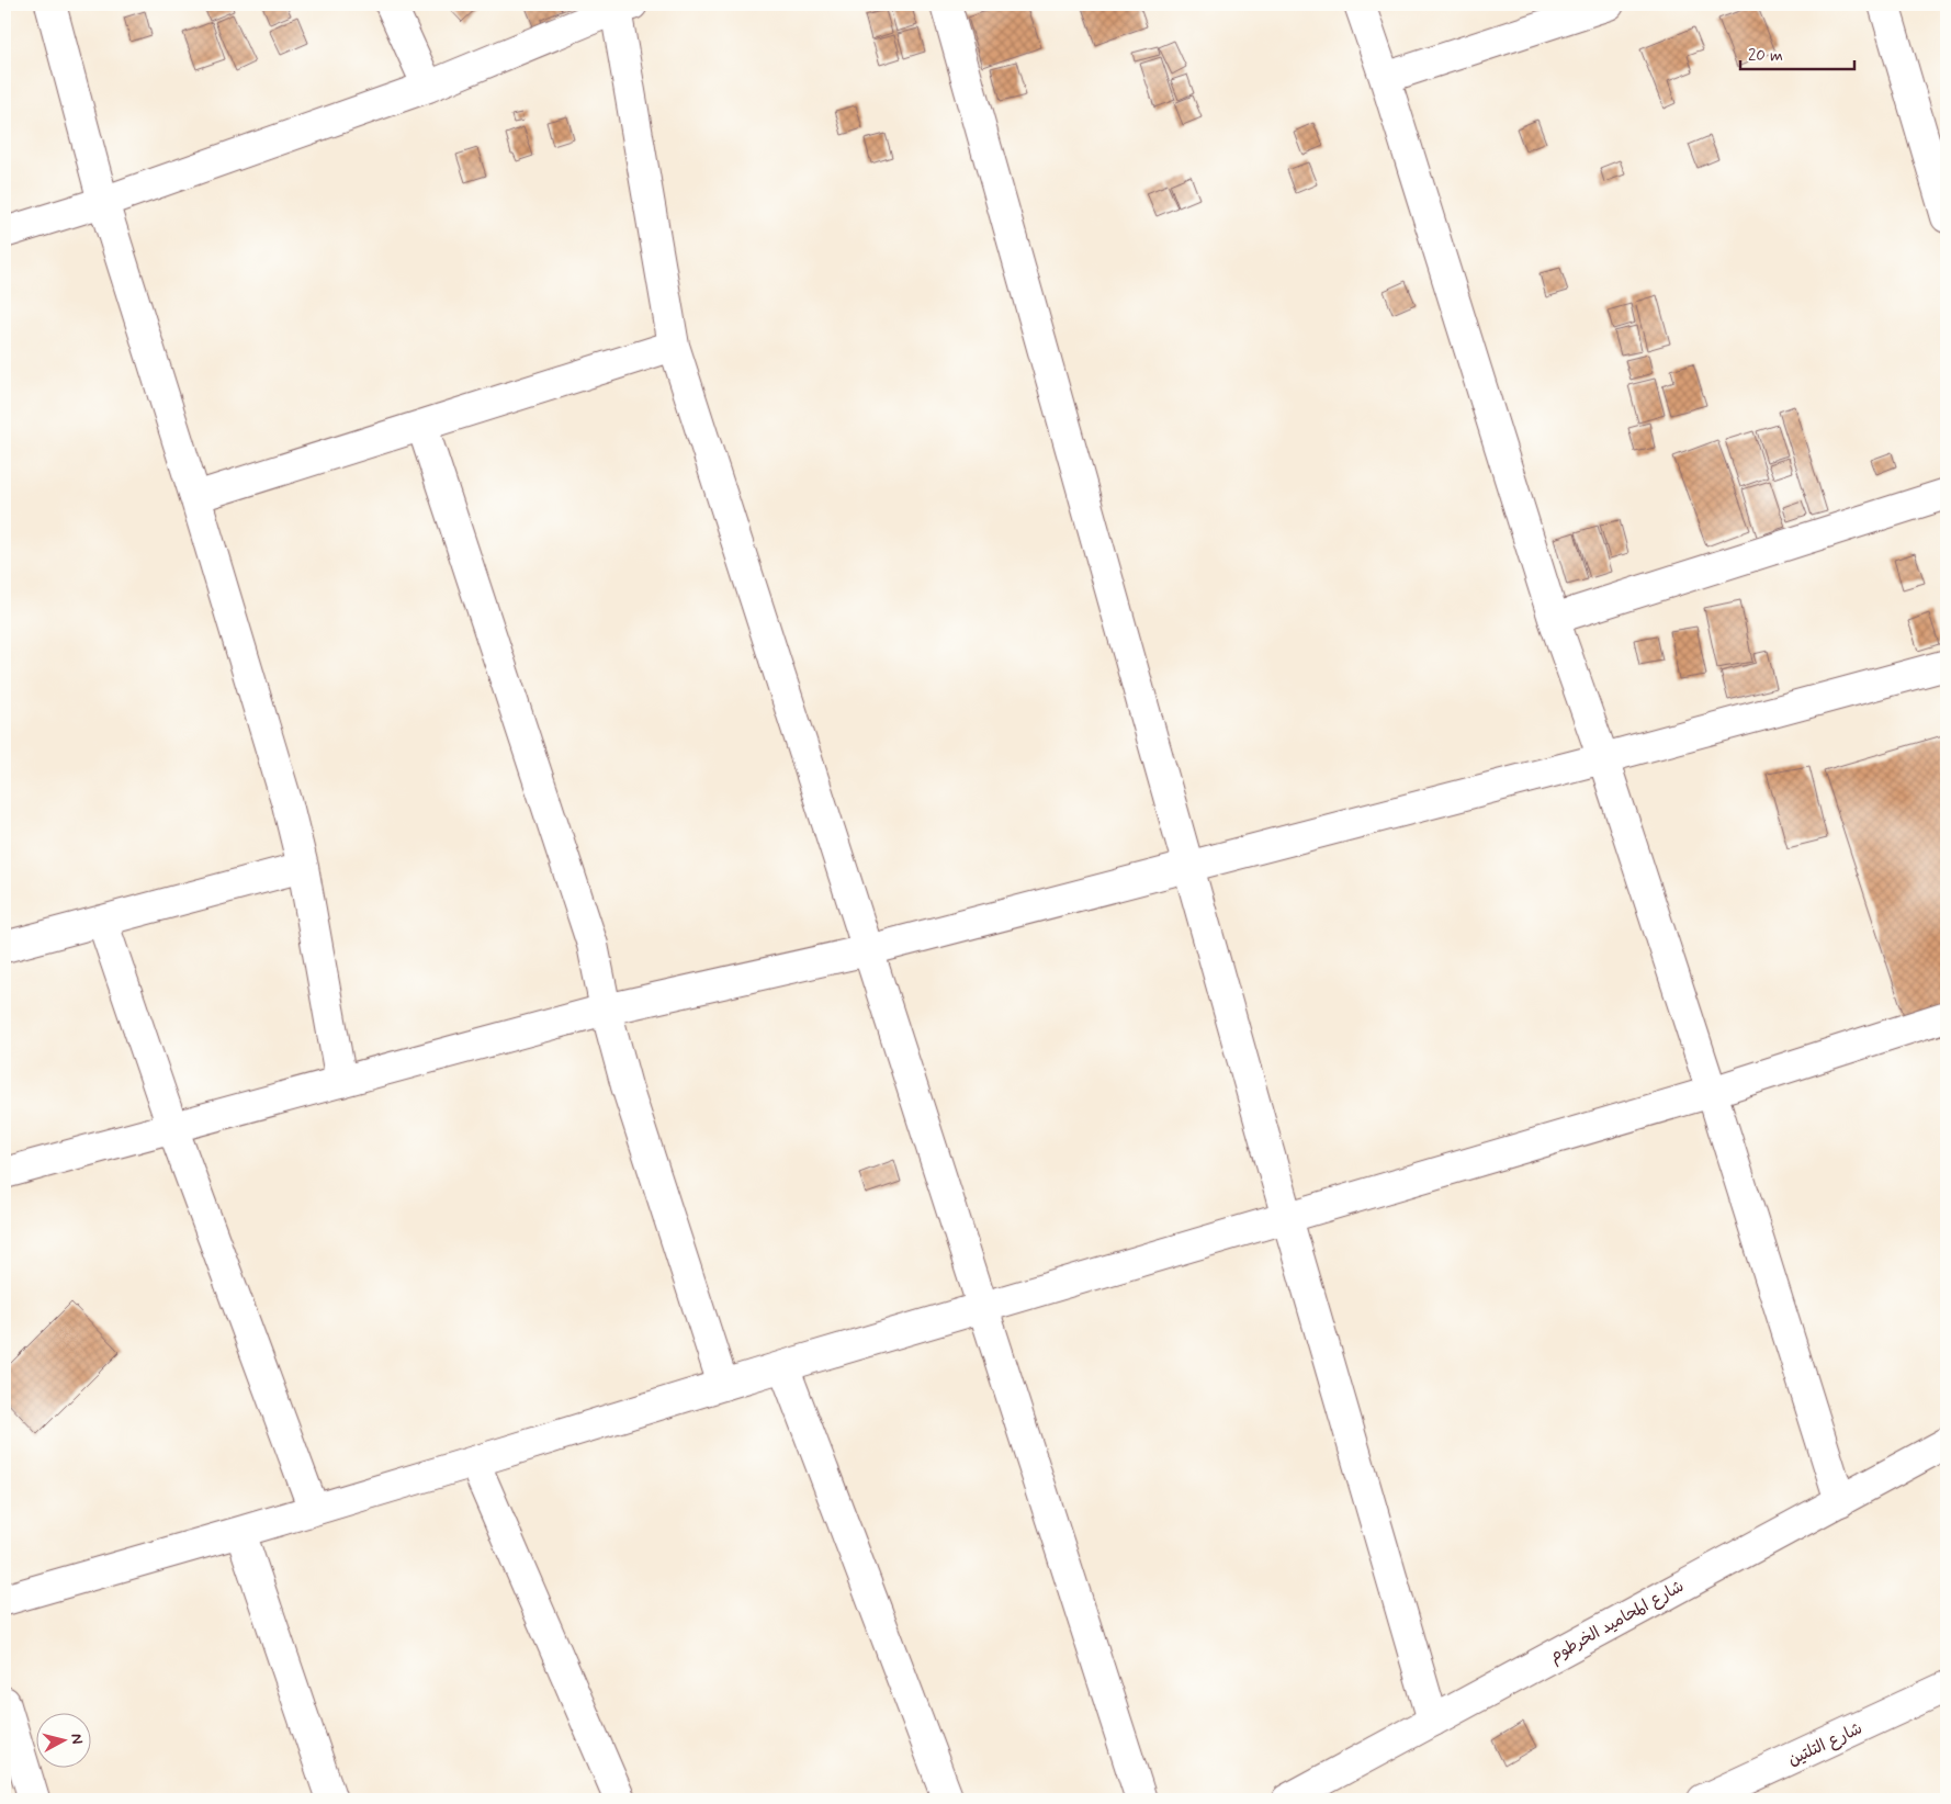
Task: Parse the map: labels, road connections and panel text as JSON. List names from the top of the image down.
{
  "streets": {
    "street": ["شارع المحاميد الخرطوم", "شارع التلتين"]
  },
  "scale_bar": "20 m",
  "north": "right"
}
